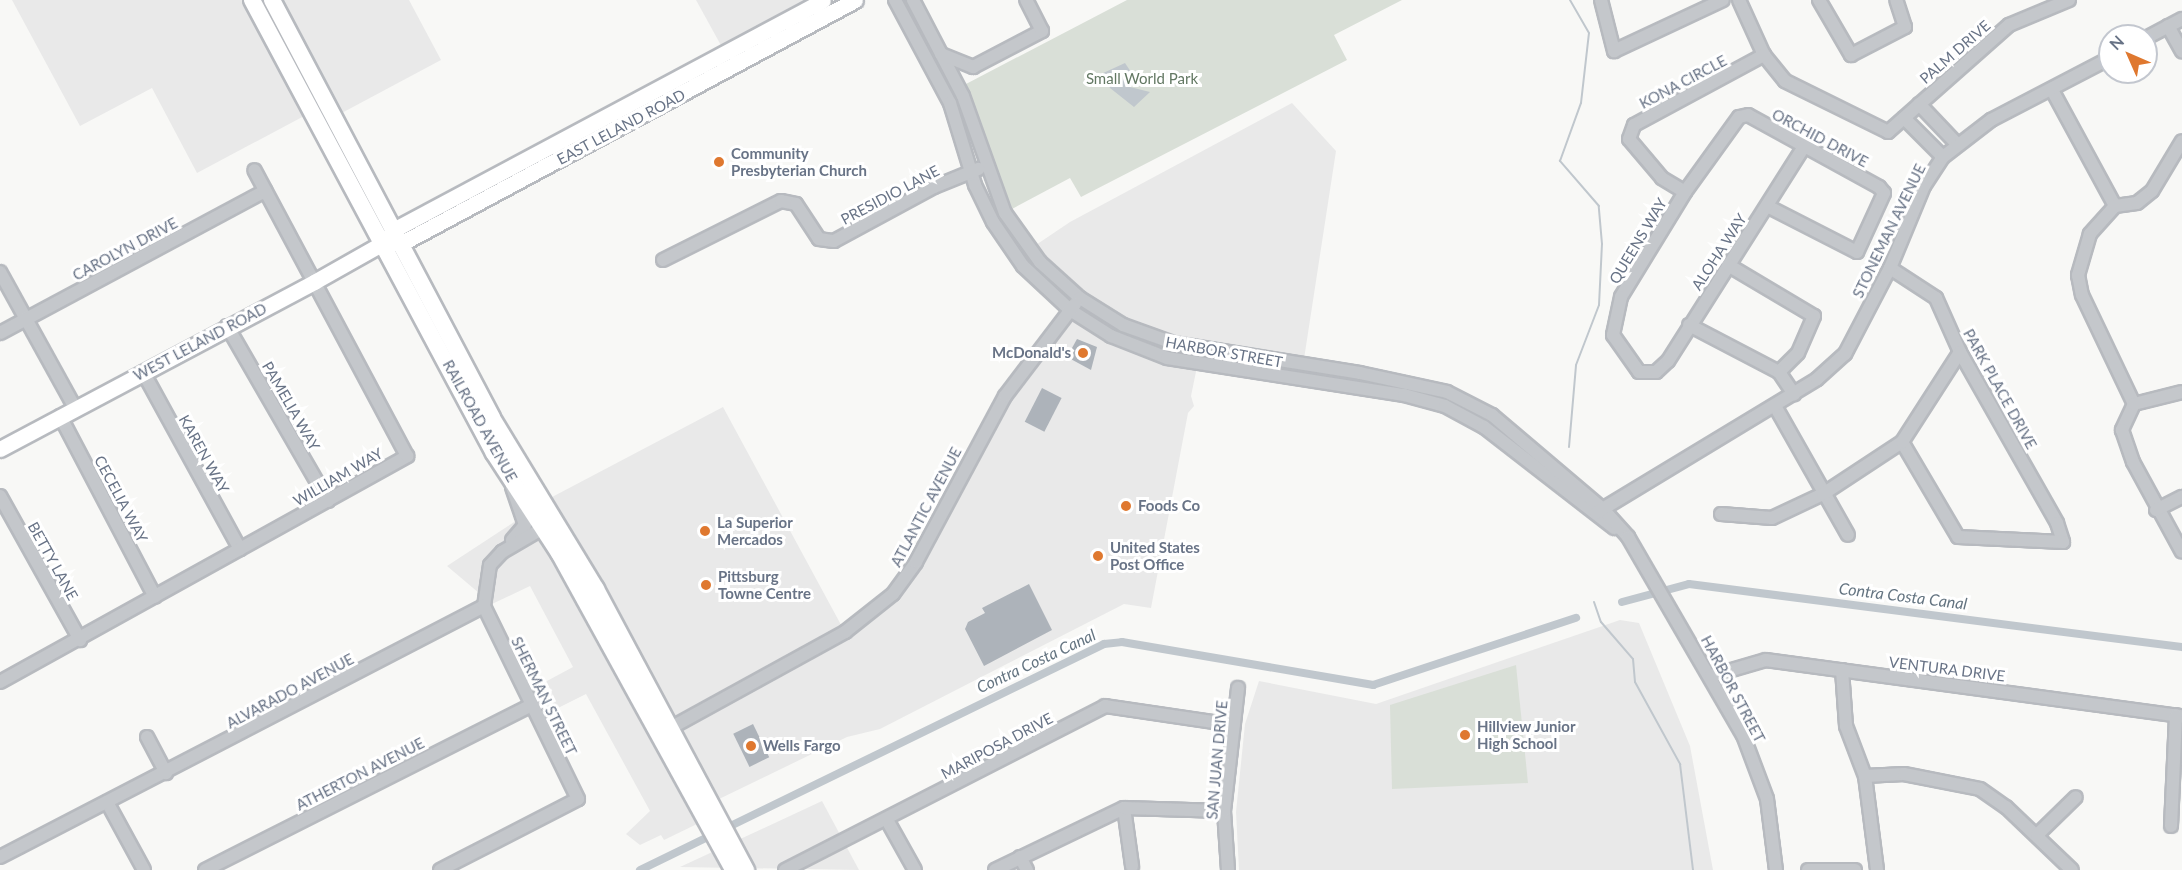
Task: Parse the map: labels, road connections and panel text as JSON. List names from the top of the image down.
{
  "streets": {
    "highway": ["RAILROAD AVENUE"],
    "main road": ["EAST LELAND ROAD", "WEST LELAND ROAD"],
    "street": [
      "PALM DRIVE",
      "KONA CIRCLE",
      "ORCHID DRIVE",
      "PRESIDIO LANE",
      "STONEMAN AVENUE",
      "QUEENS WAY",
      "CAROLYN DRIVE",
      "ALOHA WAY",
      "HARBOR STREET",
      "PARK PLACE DRIVE",
      "PAMELIA WAY",
      "KAREN WAY",
      "WILLIAM WAY",
      "CECELIA WAY",
      "ATLANTIC AVENUE",
      "BETTY LANE",
      "VENTURA DRIVE",
      "ALVARADO AVENUE",
      "SHERMAN STREET",
      "MARIPOSA DRIVE",
      "SAN JUAN DRIVE",
      "ATHERTON AVENUE"
    ]
  },
  "crossings": [
    ["PALM DRIVE", "KONA CIRCLE"],
    ["KONA CIRCLE", "QUEENS WAY"],
    ["EAST LELAND ROAD", "WEST LELAND ROAD"],
    ["EAST LELAND ROAD", "RAILROAD AVENUE"],
    ["ORCHID DRIVE", "QUEENS WAY"],
    ["ORCHID DRIVE", "ALOHA WAY"],
    ["PRESIDIO LANE", "HARBOR STREET"],
    ["STONEMAN AVENUE", "HARBOR STREET"],
    ["STONEMAN AVENUE", "PARK PLACE DRIVE"],
    ["QUEENS WAY", "ALOHA WAY"],
    ["CAROLYN DRIVE", "WILLIAM WAY"],
    ["WEST LELAND ROAD", "PAMELIA WAY"],
    ["WEST LELAND ROAD", "RAILROAD AVENUE"],
    ["WEST LELAND ROAD", "KAREN WAY"],
    ["WEST LELAND ROAD", "WILLIAM WAY"],
    ["WEST LELAND ROAD", "CECELIA WAY"],
    ["HARBOR STREET", "ATLANTIC AVENUE"],
    ["HARBOR STREET", "VENTURA DRIVE"],
    ["PAMELIA WAY", "WILLIAM WAY"],
    ["RAILROAD AVENUE", "ATLANTIC AVENUE"],
    ["KAREN WAY", "WILLIAM WAY"],
    ["WILLIAM WAY", "CECELIA WAY"],
    ["WILLIAM WAY", "BETTY LANE"],
    ["ALVARADO AVENUE", "SHERMAN STREET"],
    ["SHERMAN STREET", "ATHERTON AVENUE"],
    ["MARIPOSA DRIVE", "SAN JUAN DRIVE"]
  ],
  "water": ["Contra Costa Canal"],
  "parks": ["Small World Park"],
  "places": [
    "Community Presbyterian Church",
    "McDonald's",
    "Foods Co",
    "La Superior Mercados",
    "United States Post Office",
    "Pittsburg Towne Centre",
    "Hillview Junior High School",
    "Wells Fargo"
  ],
  "north": "top left"
}
